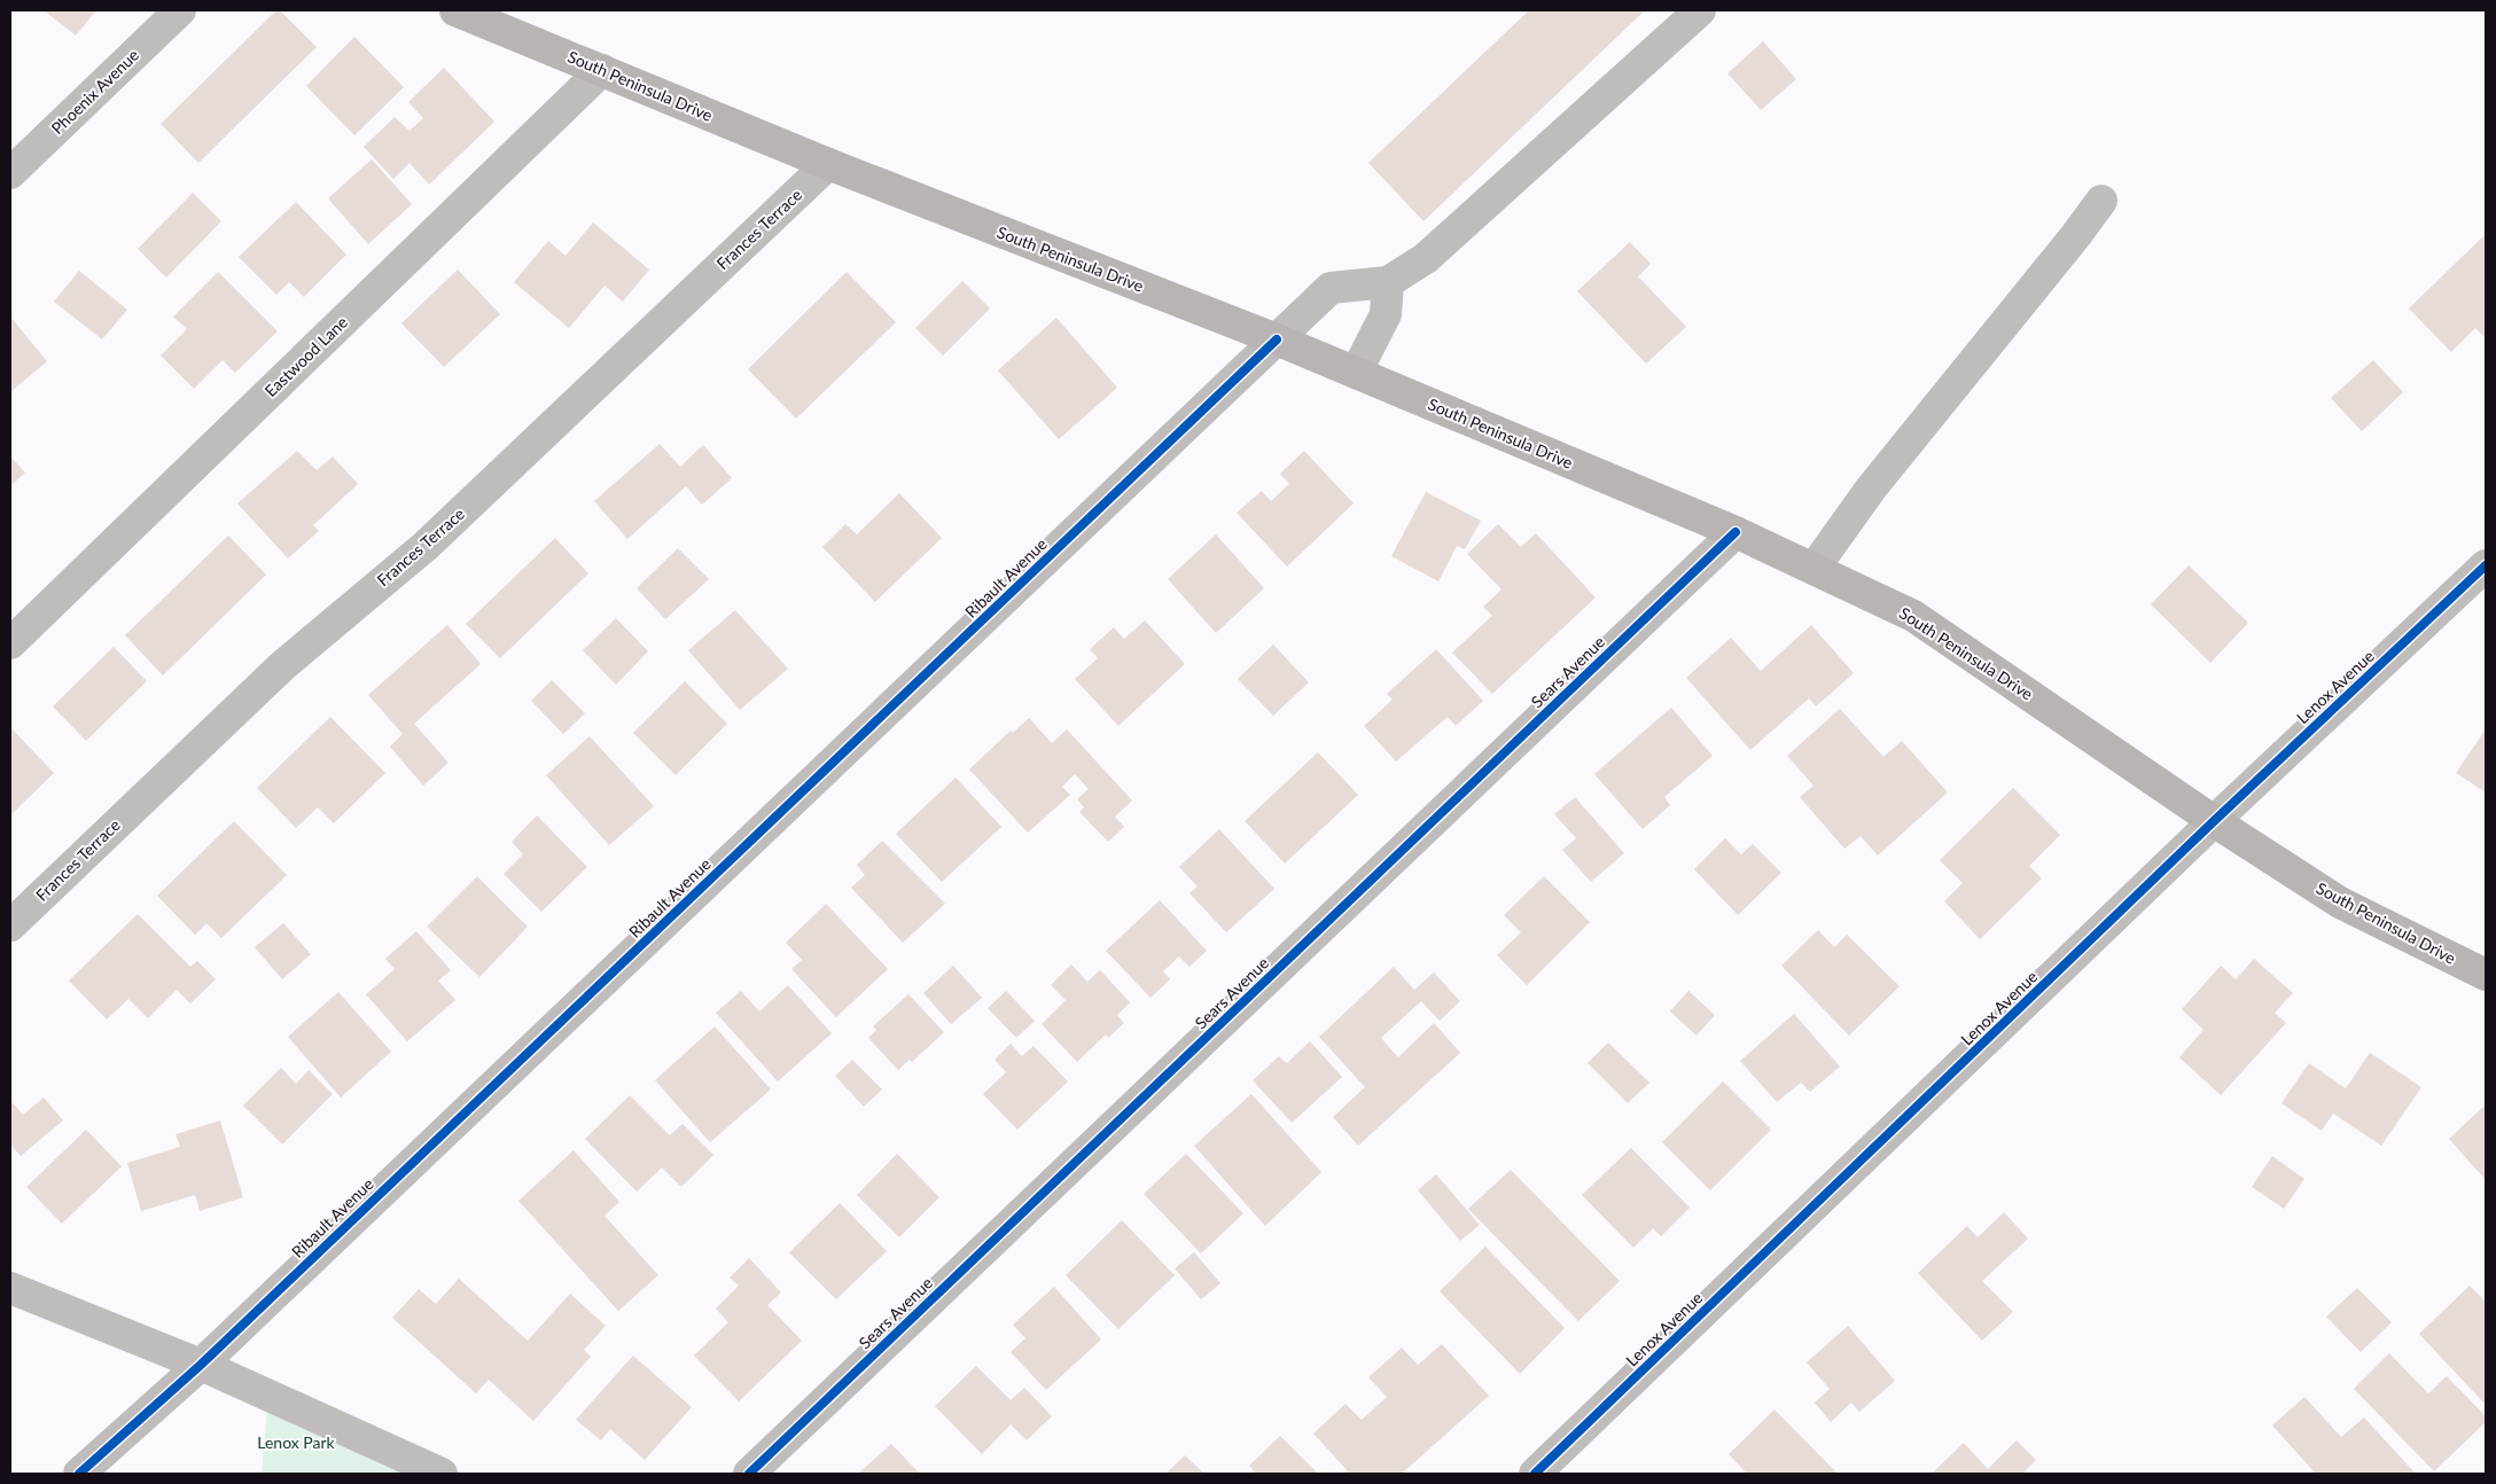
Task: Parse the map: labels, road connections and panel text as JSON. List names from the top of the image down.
{
  "streets": {
    "main road": ["South Peninsula Drive"],
    "street": [
      "Phoenix Avenue",
      "Frances Terrace",
      "Eastwood Lane",
      "Ribault Avenue",
      "Sears Avenue",
      "Lenox Avenue"
    ]
  },
  "crossings": [
    ["South Peninsula Drive", "Frances Terrace"],
    ["South Peninsula Drive", "Eastwood Lane"],
    ["South Peninsula Drive", "Ribault Avenue"],
    ["South Peninsula Drive", "Sears Avenue"],
    ["South Peninsula Drive", "Lenox Avenue"]
  ],
  "parks": ["Lenox Park"]
}
